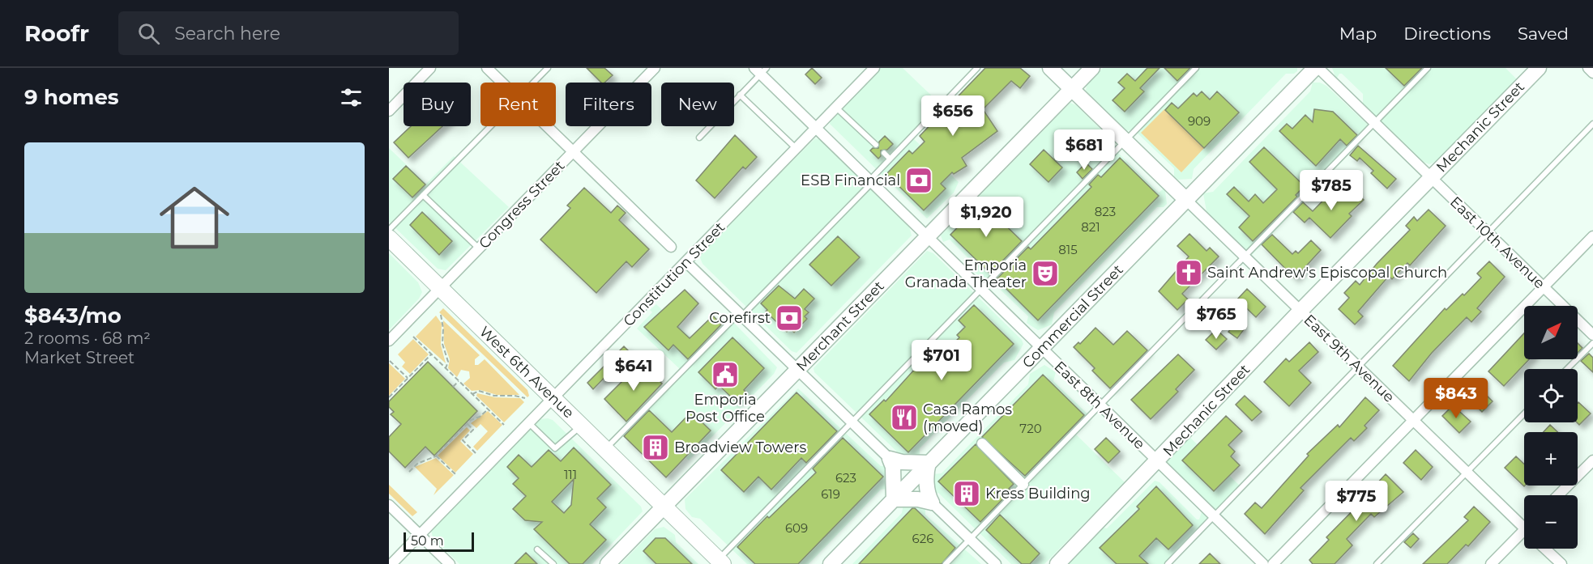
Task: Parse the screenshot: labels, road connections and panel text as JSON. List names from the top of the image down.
{
  "streets": {
    "main road": ["West 6th Avenue"],
    "street": [
      "Mechanic Street",
      "Congress Street",
      "East 10th Avenue",
      "Constitution Street",
      "Commercial Street",
      "Merchant Street",
      "East 9th Avenue",
      "East 8th Avenue"
    ]
  },
  "crossings": [
    ["Mechanic Street", "East 10th Avenue"],
    ["Mechanic Street", "East 9th Avenue"],
    ["Mechanic Street", "East 8th Avenue"],
    ["Congress Street", "West 6th Avenue"],
    ["East 10th Avenue", "Commercial Street"],
    ["Constitution Street", "West 6th Avenue"],
    ["Constitution Street", "East 8th Avenue"],
    ["Commercial Street", "East 9th Avenue"],
    ["Commercial Street", "East 8th Avenue"],
    ["Merchant Street", "West 6th Avenue"],
    ["Merchant Street", "East 8th Avenue"]
  ],
  "places": {
    "bank": ["ESB Financial", "Corefirst"],
    "church": ["Saint Andrew's Episcopal Church"],
    "theatre": ["Emporia Granada Theater"],
    "public building": ["Emporia Post Office"],
    "restaurant": ["Casa Ramos (moved)"],
    "building": ["Broadview Towers", "Kress Building"]
  },
  "house_numbers": [
    "909",
    "823",
    "821",
    "815",
    "720",
    "111",
    "623",
    "619",
    "609",
    "626"
  ],
  "scale_bar": "50 m",
  "north": "top right",
  "page": {
    "header": "Roofr",
    "search": "Search here",
    "nav": ["Map", "Directions", "Saved"],
    "heading": "9 homes",
    "chip": [
      "Buy",
      "Rent",
      "Filters",
      "New"
    ],
    "price": [
      "$656",
      "$681",
      "$785",
      "$1,920",
      "$765",
      "$701",
      "$641",
      "$843",
      "$775"
    ],
    "list": [
      {
        "name": "$843/mo",
        "note": "2 rooms · 68 m² · Market Street"
      }
    ],
    "map_buttons": ["+", "−"],
    "scale": "50 m"
  }
}
